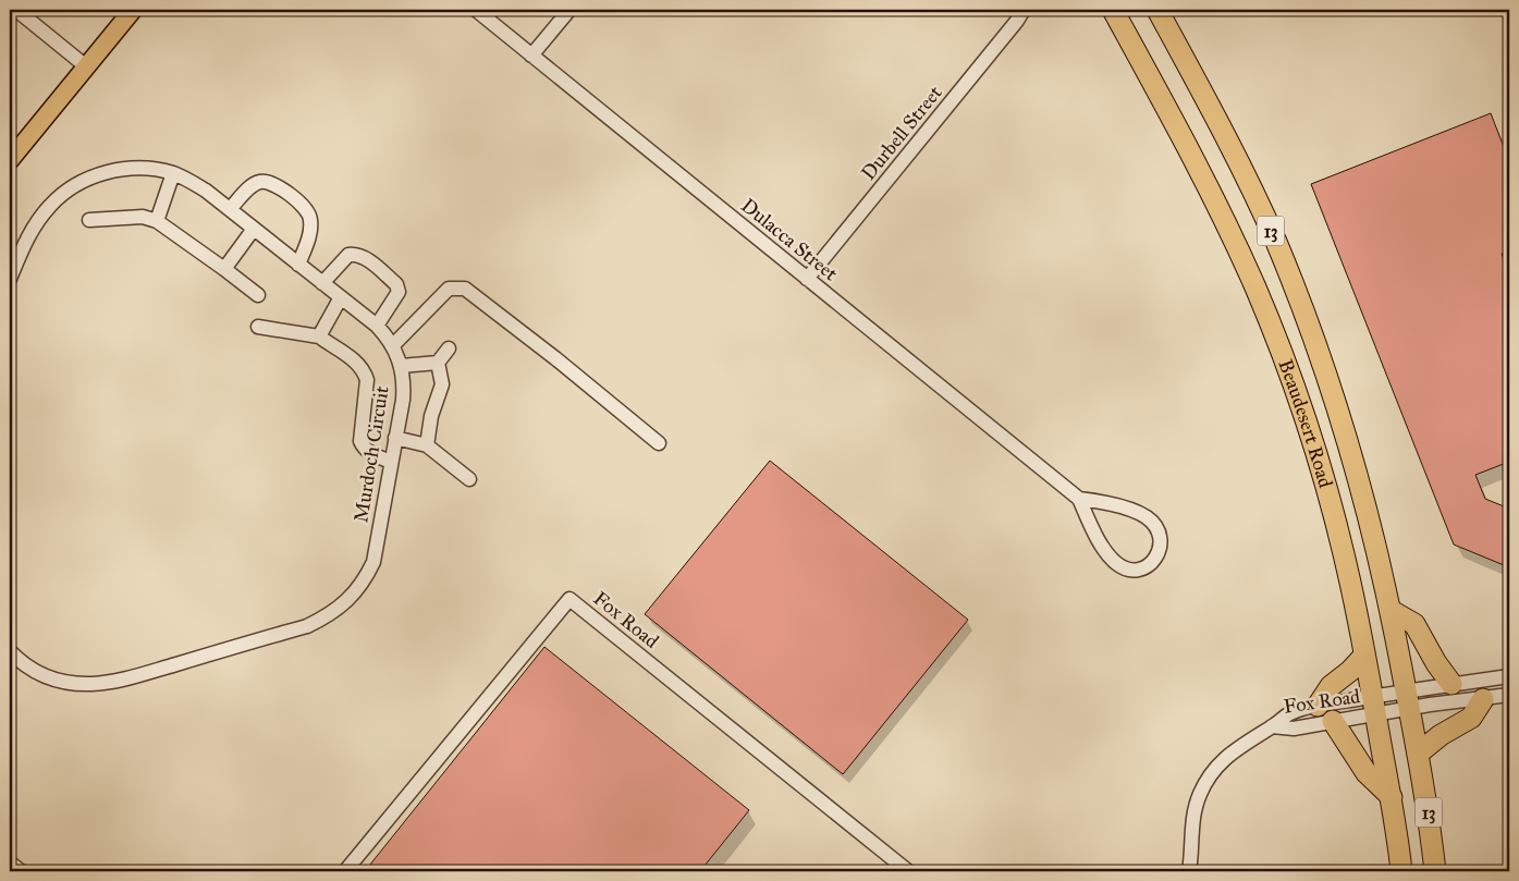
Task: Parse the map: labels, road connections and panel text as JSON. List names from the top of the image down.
{
  "streets": {
    "highway": ["13", "Beaudesert Road"],
    "street": [
      "Durbell Street",
      "Dulacca Street",
      "Murdoch Circuit",
      "Fox Road"
    ]
  },
  "crossings": [
    ["Durbell Street", "Dulacca Street"],
    ["Beaudesert Road", "Fox Road"]
  ]
}
